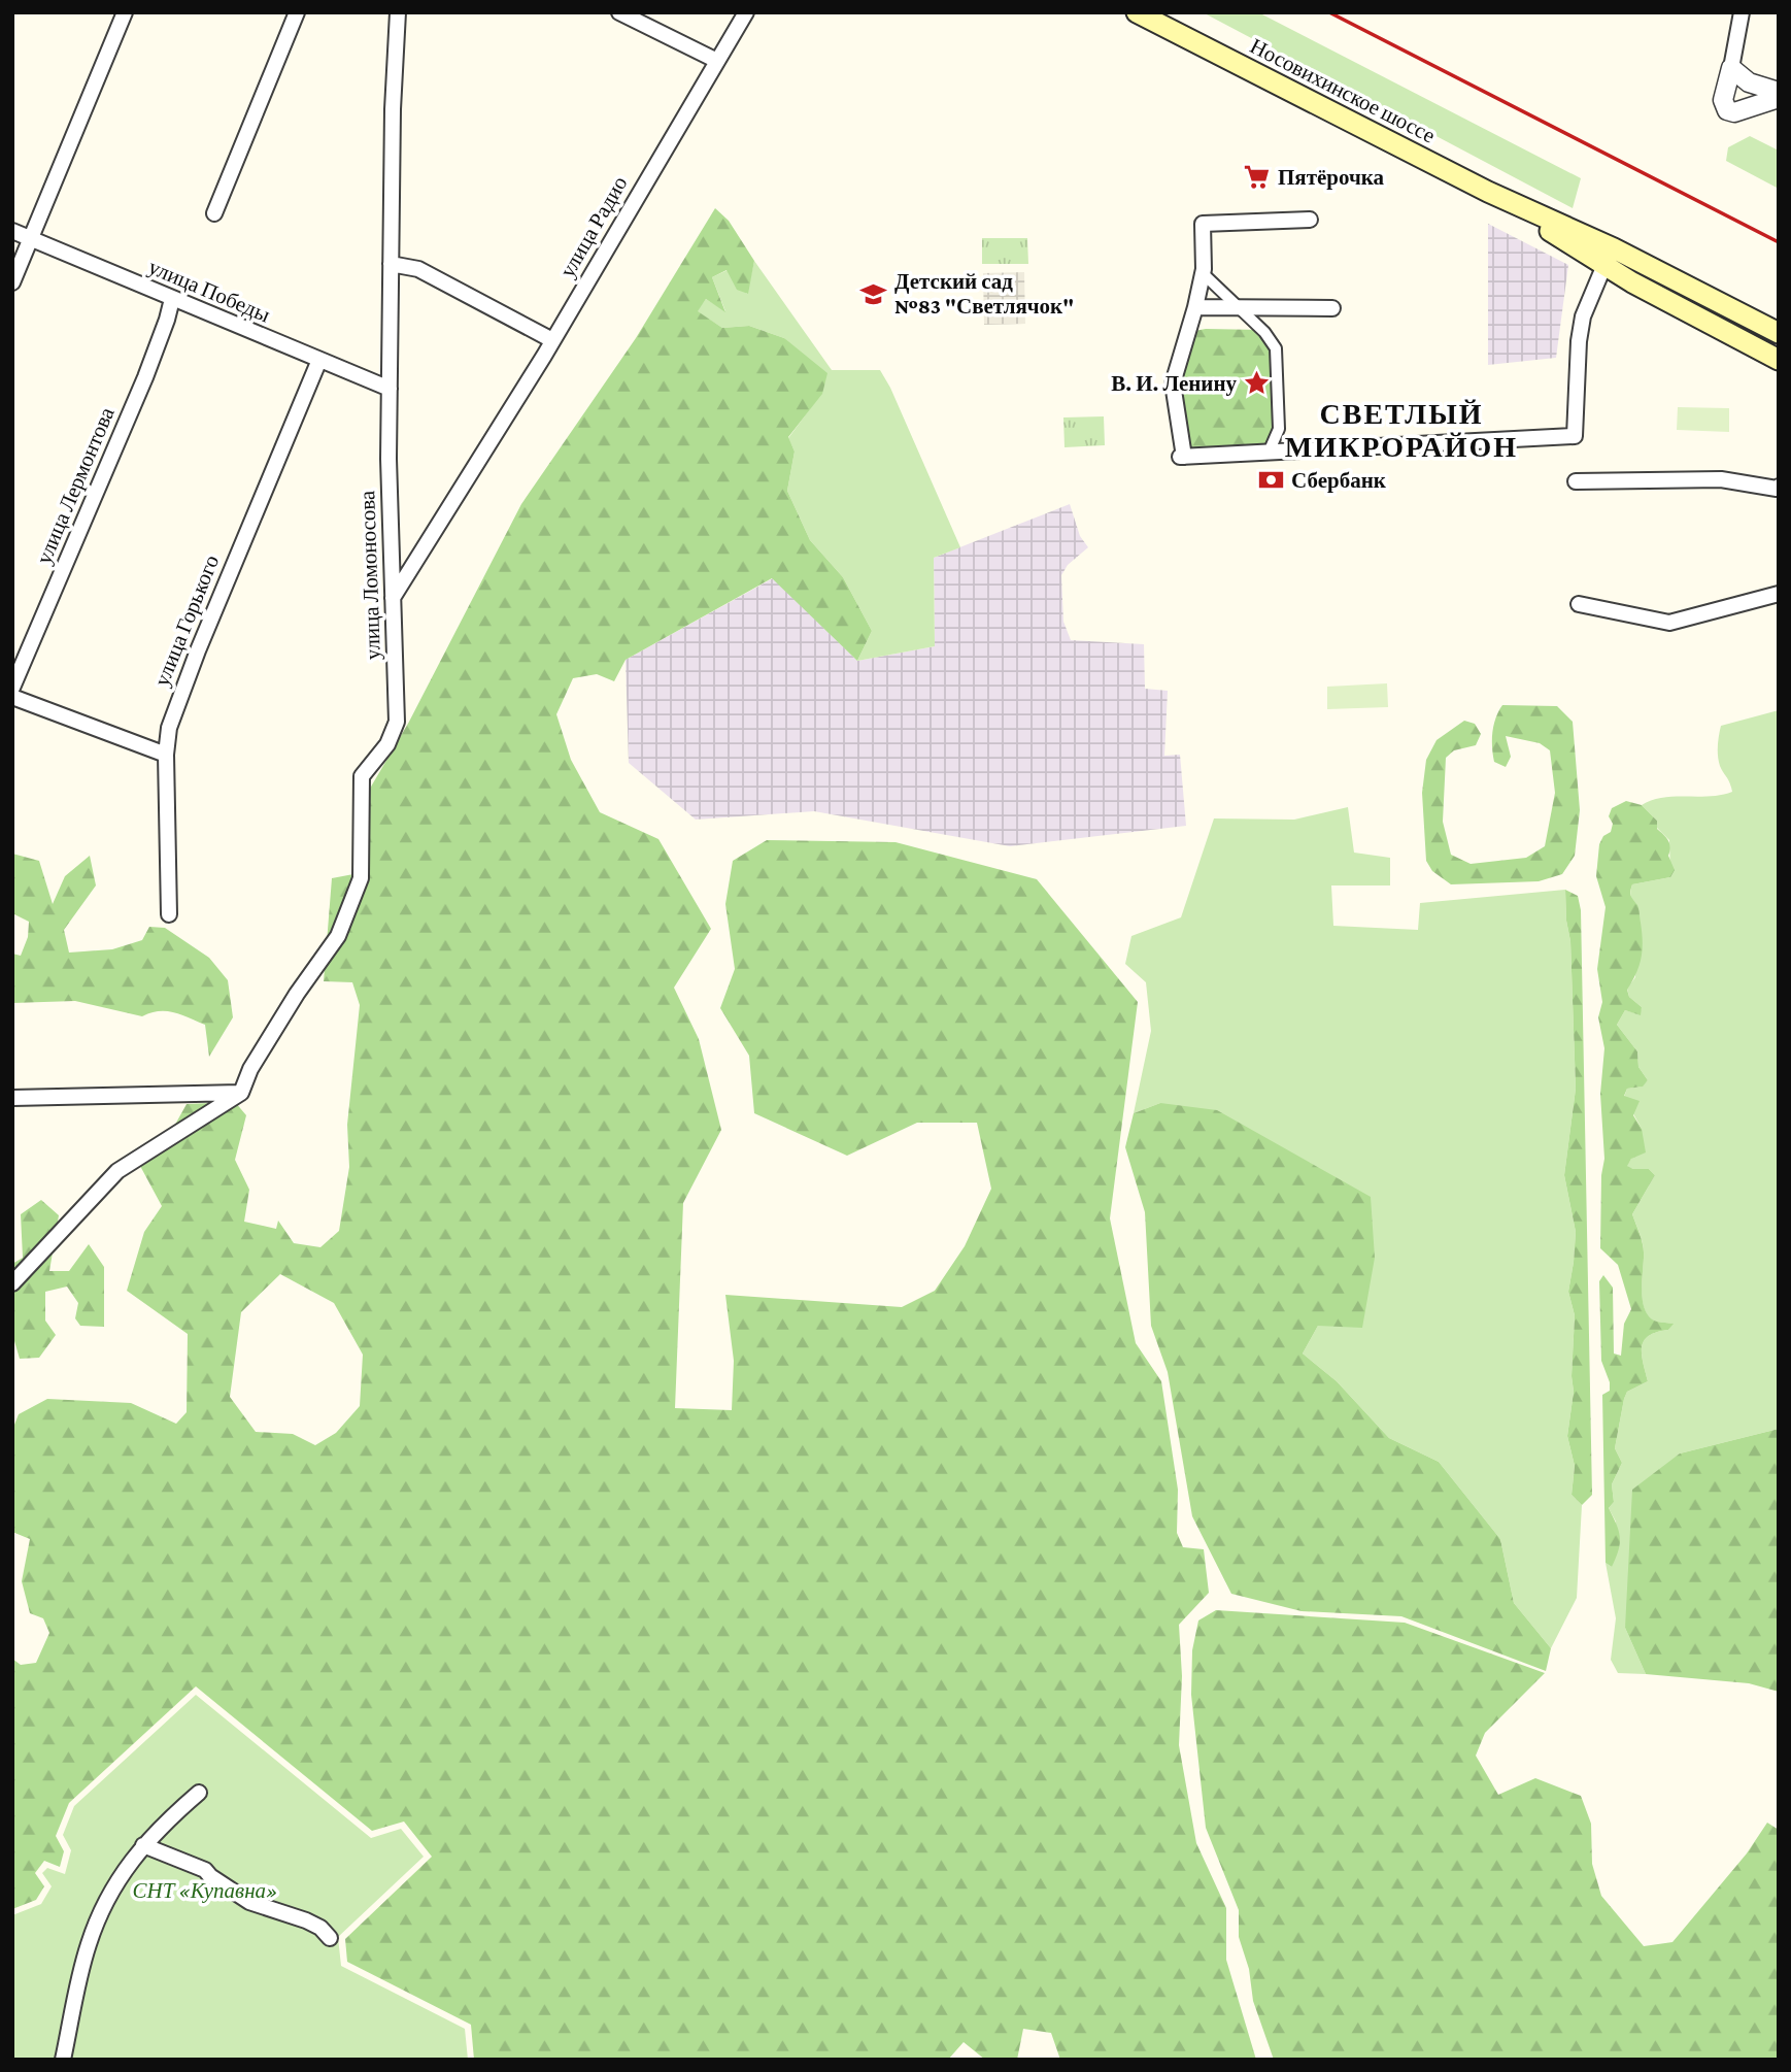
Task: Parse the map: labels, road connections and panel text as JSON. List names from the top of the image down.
{
  "streets": {
    "main road": ["Носовихинское шоссе"],
    "street": [
      "улица Радио",
      "улица Победы",
      "улица Лермонтова",
      "улица Ломоносова",
      "улица Горького"
    ]
  },
  "crossings": [
    ["улица Радио", "улица Ломоносова"],
    ["улица Победы", "улица Лермонтова"],
    ["улица Победы", "улица Ломоносова"],
    ["улица Победы", "улица Горького"]
  ],
  "districts": ["СВЕТЛЫЙ МИКРОРАЙОН"],
  "parks": ["СНТ «Купавна»"],
  "places": {
    "supermarket": ["Пятёрочка"],
    "school or university": ["Детский сад №83 \"Светлячок\""],
    "place": ["В. И. Ленину"],
    "bank": ["Сбербанк"]
  }
}
